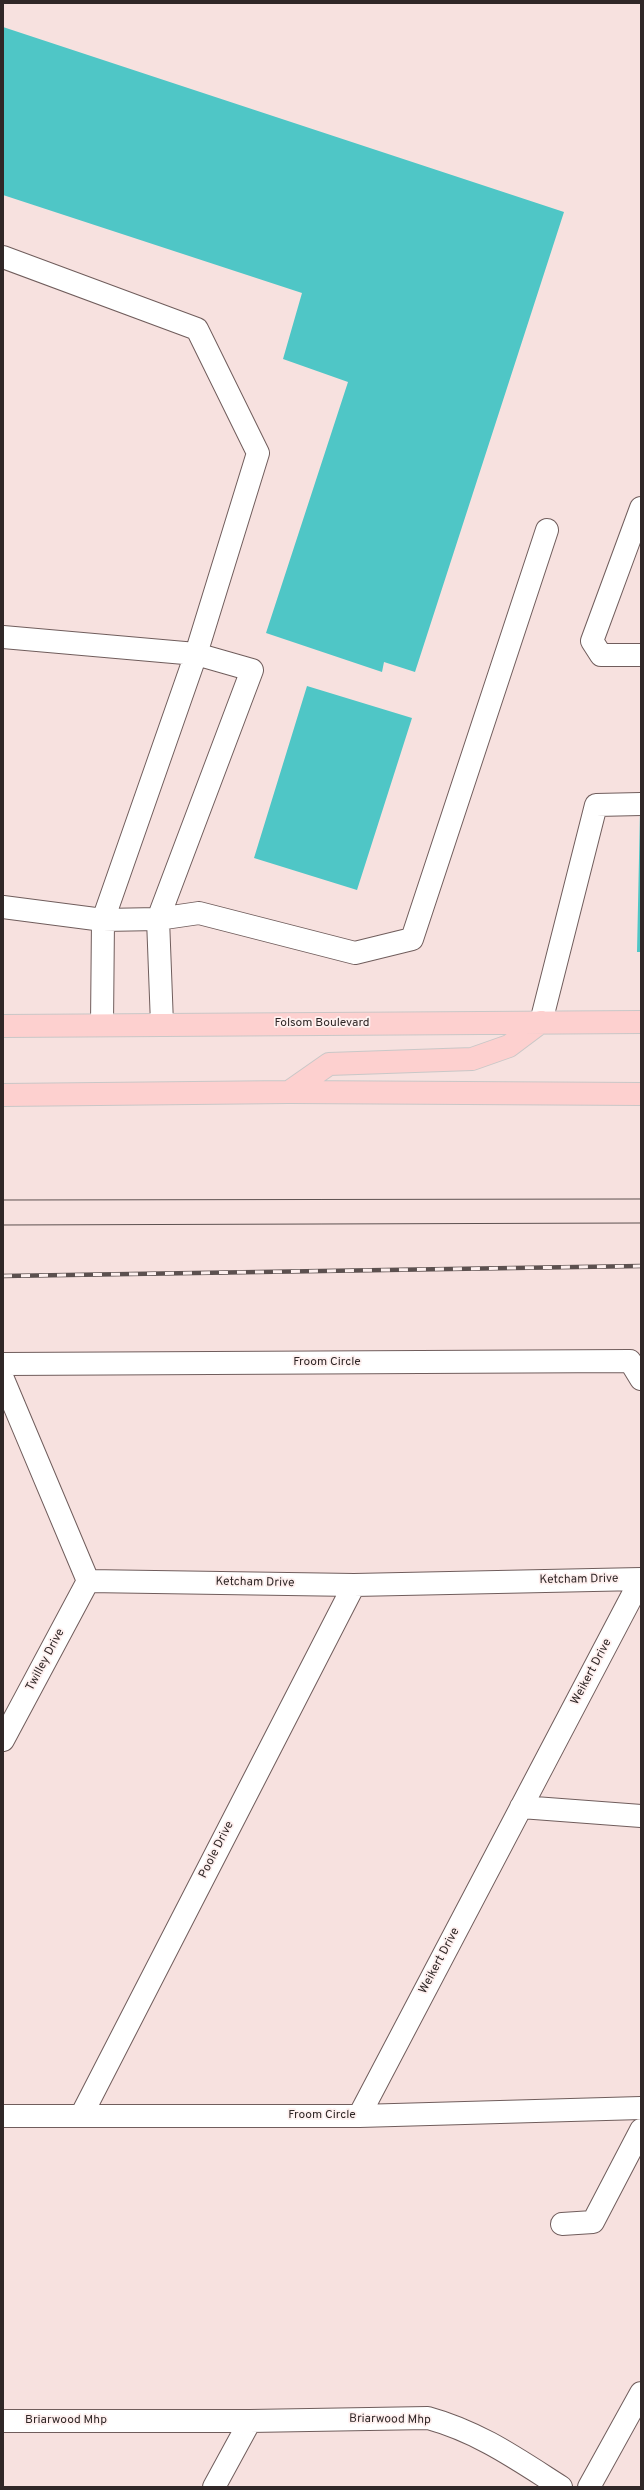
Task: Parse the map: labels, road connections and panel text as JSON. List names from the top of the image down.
{
  "streets": {
    "main road": ["Folsom Boulevard"],
    "street": [
      "Froom Circle",
      "Ketcham Drive",
      "Twilley Drive",
      "Weikert Drive",
      "Poole Drive",
      "Briarwood Mhp"
    ]
  },
  "crossings": [
    ["Froom Circle", "Weikert Drive"],
    ["Froom Circle", "Poole Drive"],
    ["Ketcham Drive", "Twilley Drive"],
    ["Ketcham Drive", "Weikert Drive"],
    ["Ketcham Drive", "Poole Drive"]
  ]
}
